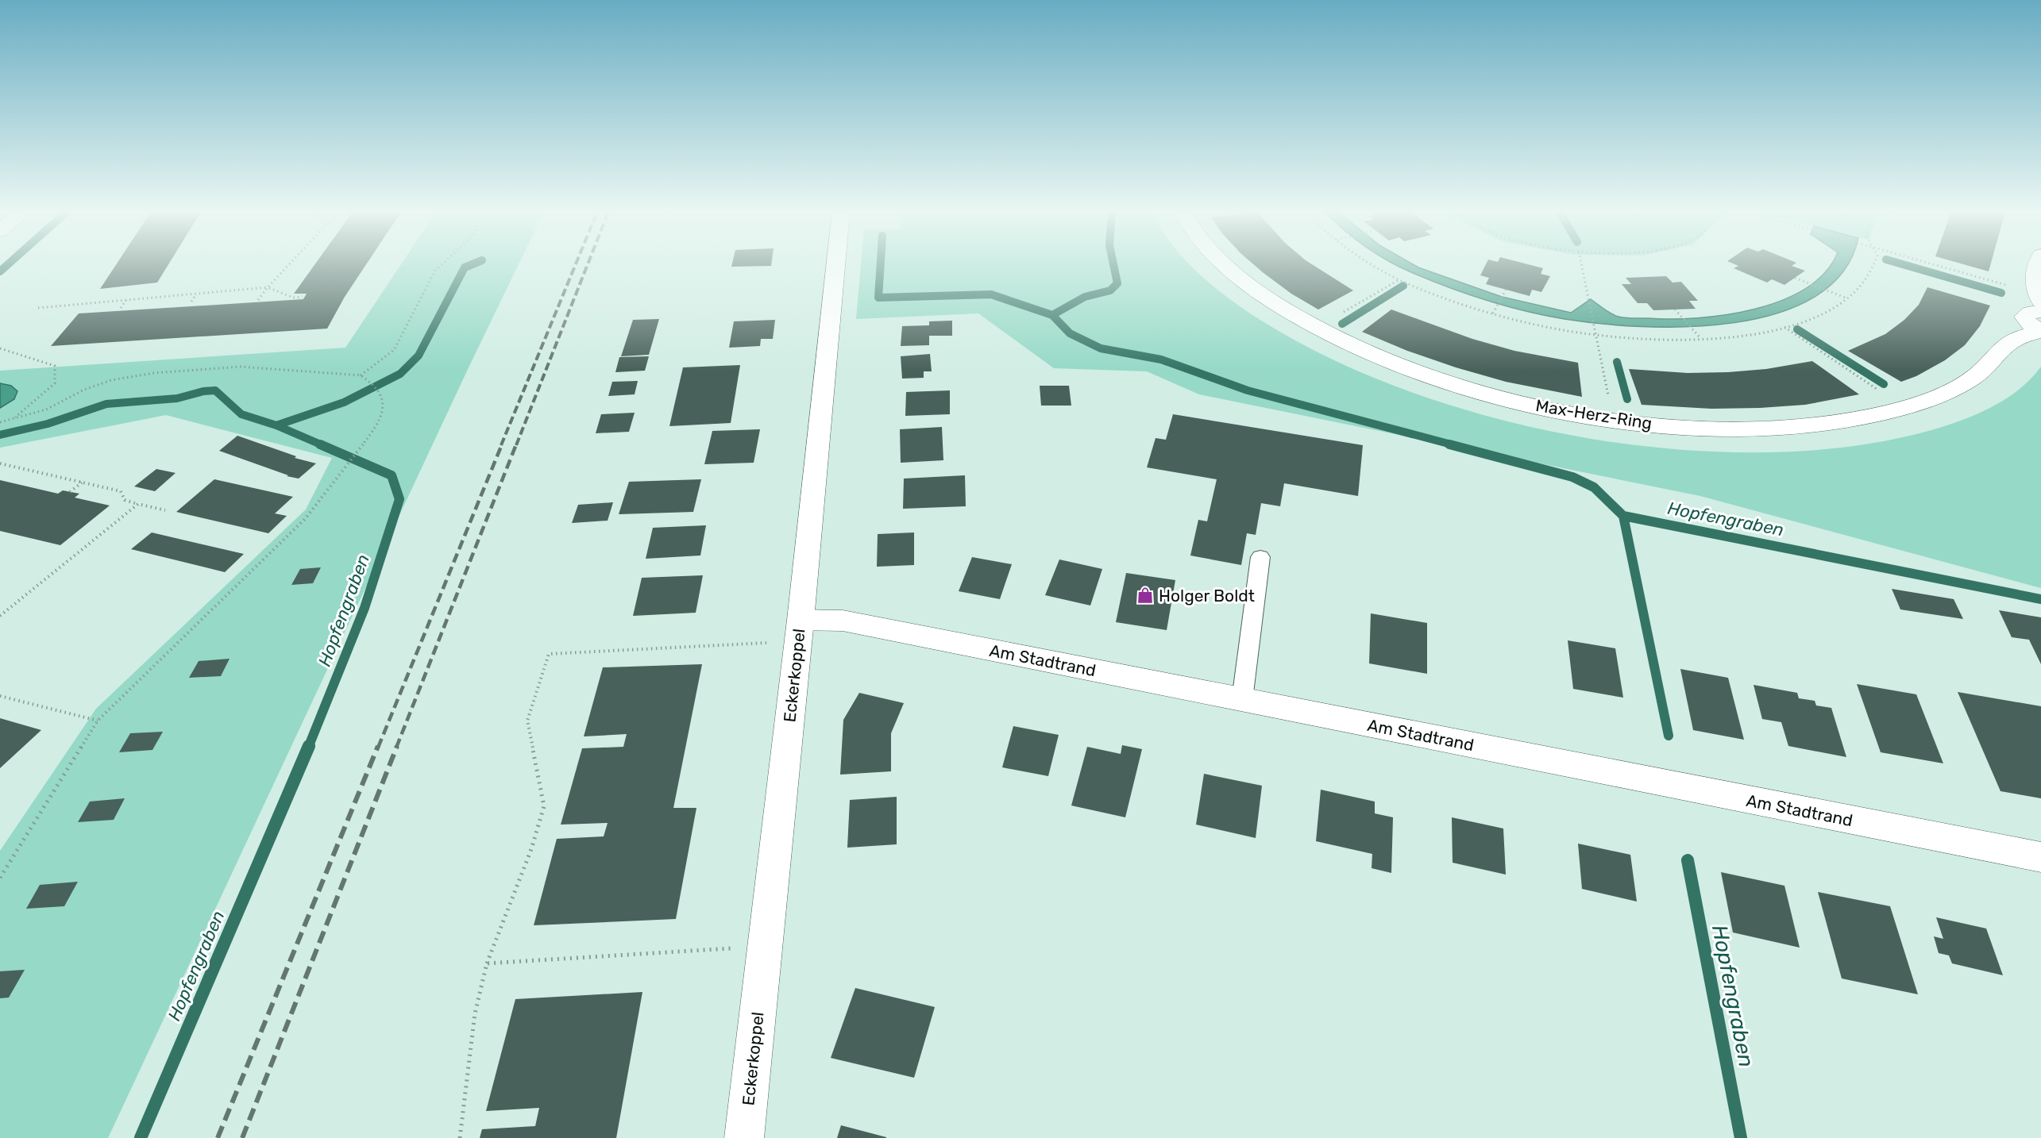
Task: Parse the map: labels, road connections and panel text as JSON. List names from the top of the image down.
{
  "streets": {
    "street": ["Max-Herz-Ring", "Am Stadtrand", "Eckerkoppel"]
  },
  "crossings": [
    ["Am Stadtrand", "Eckerkoppel"]
  ],
  "water": ["Hopfengraben"],
  "places": {
    "shop": ["Holger Boldt"]
  }
}
